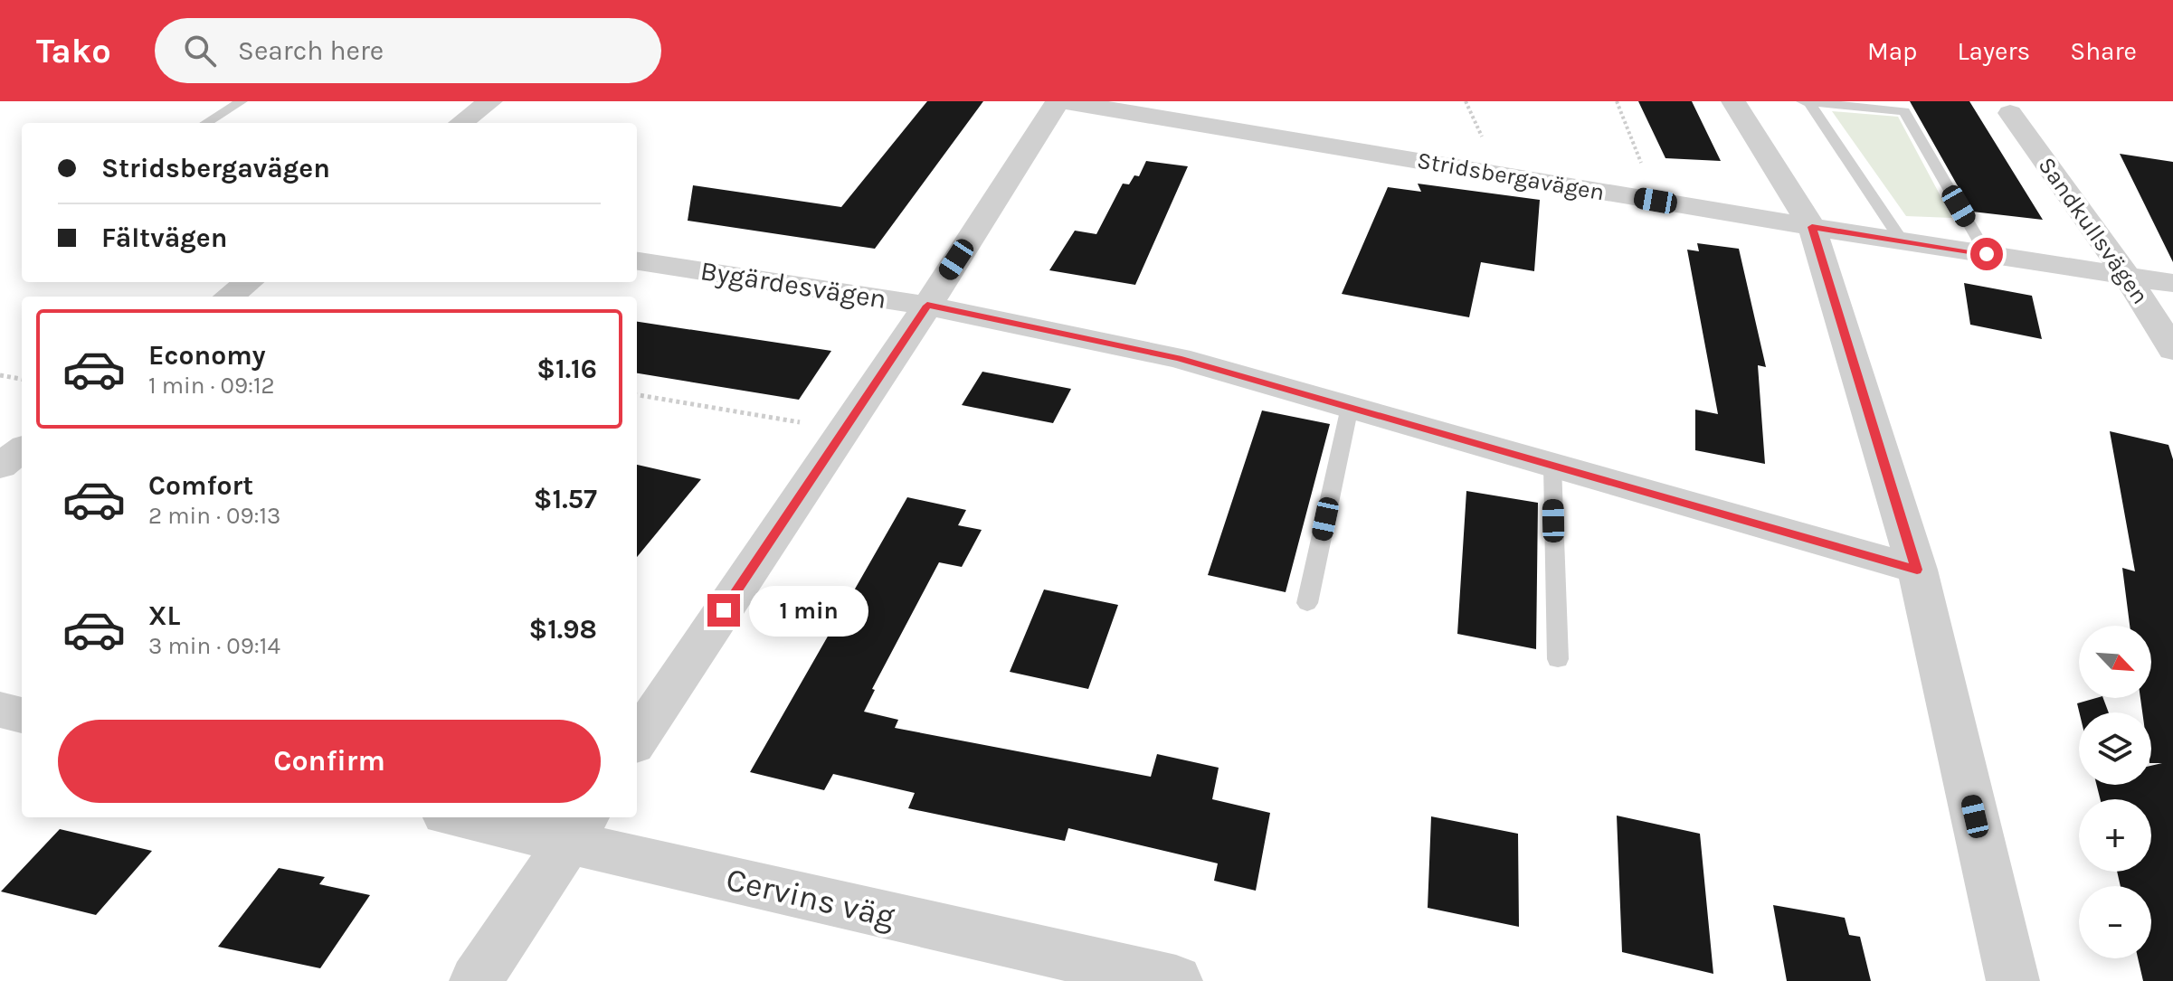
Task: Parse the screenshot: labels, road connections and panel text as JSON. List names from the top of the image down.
{
  "streets": {
    "street": [
      "Stridsbergavägen",
      "Sandkullsvägen",
      "Bygärdesvägen",
      "Cervins väg"
    ]
  },
  "crossings": [
    ["Stridsbergavägen", "Sandkullsvägen"]
  ],
  "north": "bottom right",
  "page": {
    "header": "Tako",
    "search": "Search here",
    "nav": ["Map", "Layers", "Share"],
    "banner": ["Stridsbergavägen", "Fältvägen"],
    "list": [
      {
        "name": "Economy",
        "note": "1 min · 09:12",
        "value": "$1.16"
      },
      {
        "name": "Comfort",
        "note": "2 min · 09:13",
        "value": "$1.57"
      },
      {
        "name": "XL",
        "note": "3 min · 09:14",
        "value": "$1.98"
      }
    ],
    "bubble": "1 min",
    "map_buttons": ["+", "−"],
    "buttons": "Confirm"
  }
}
